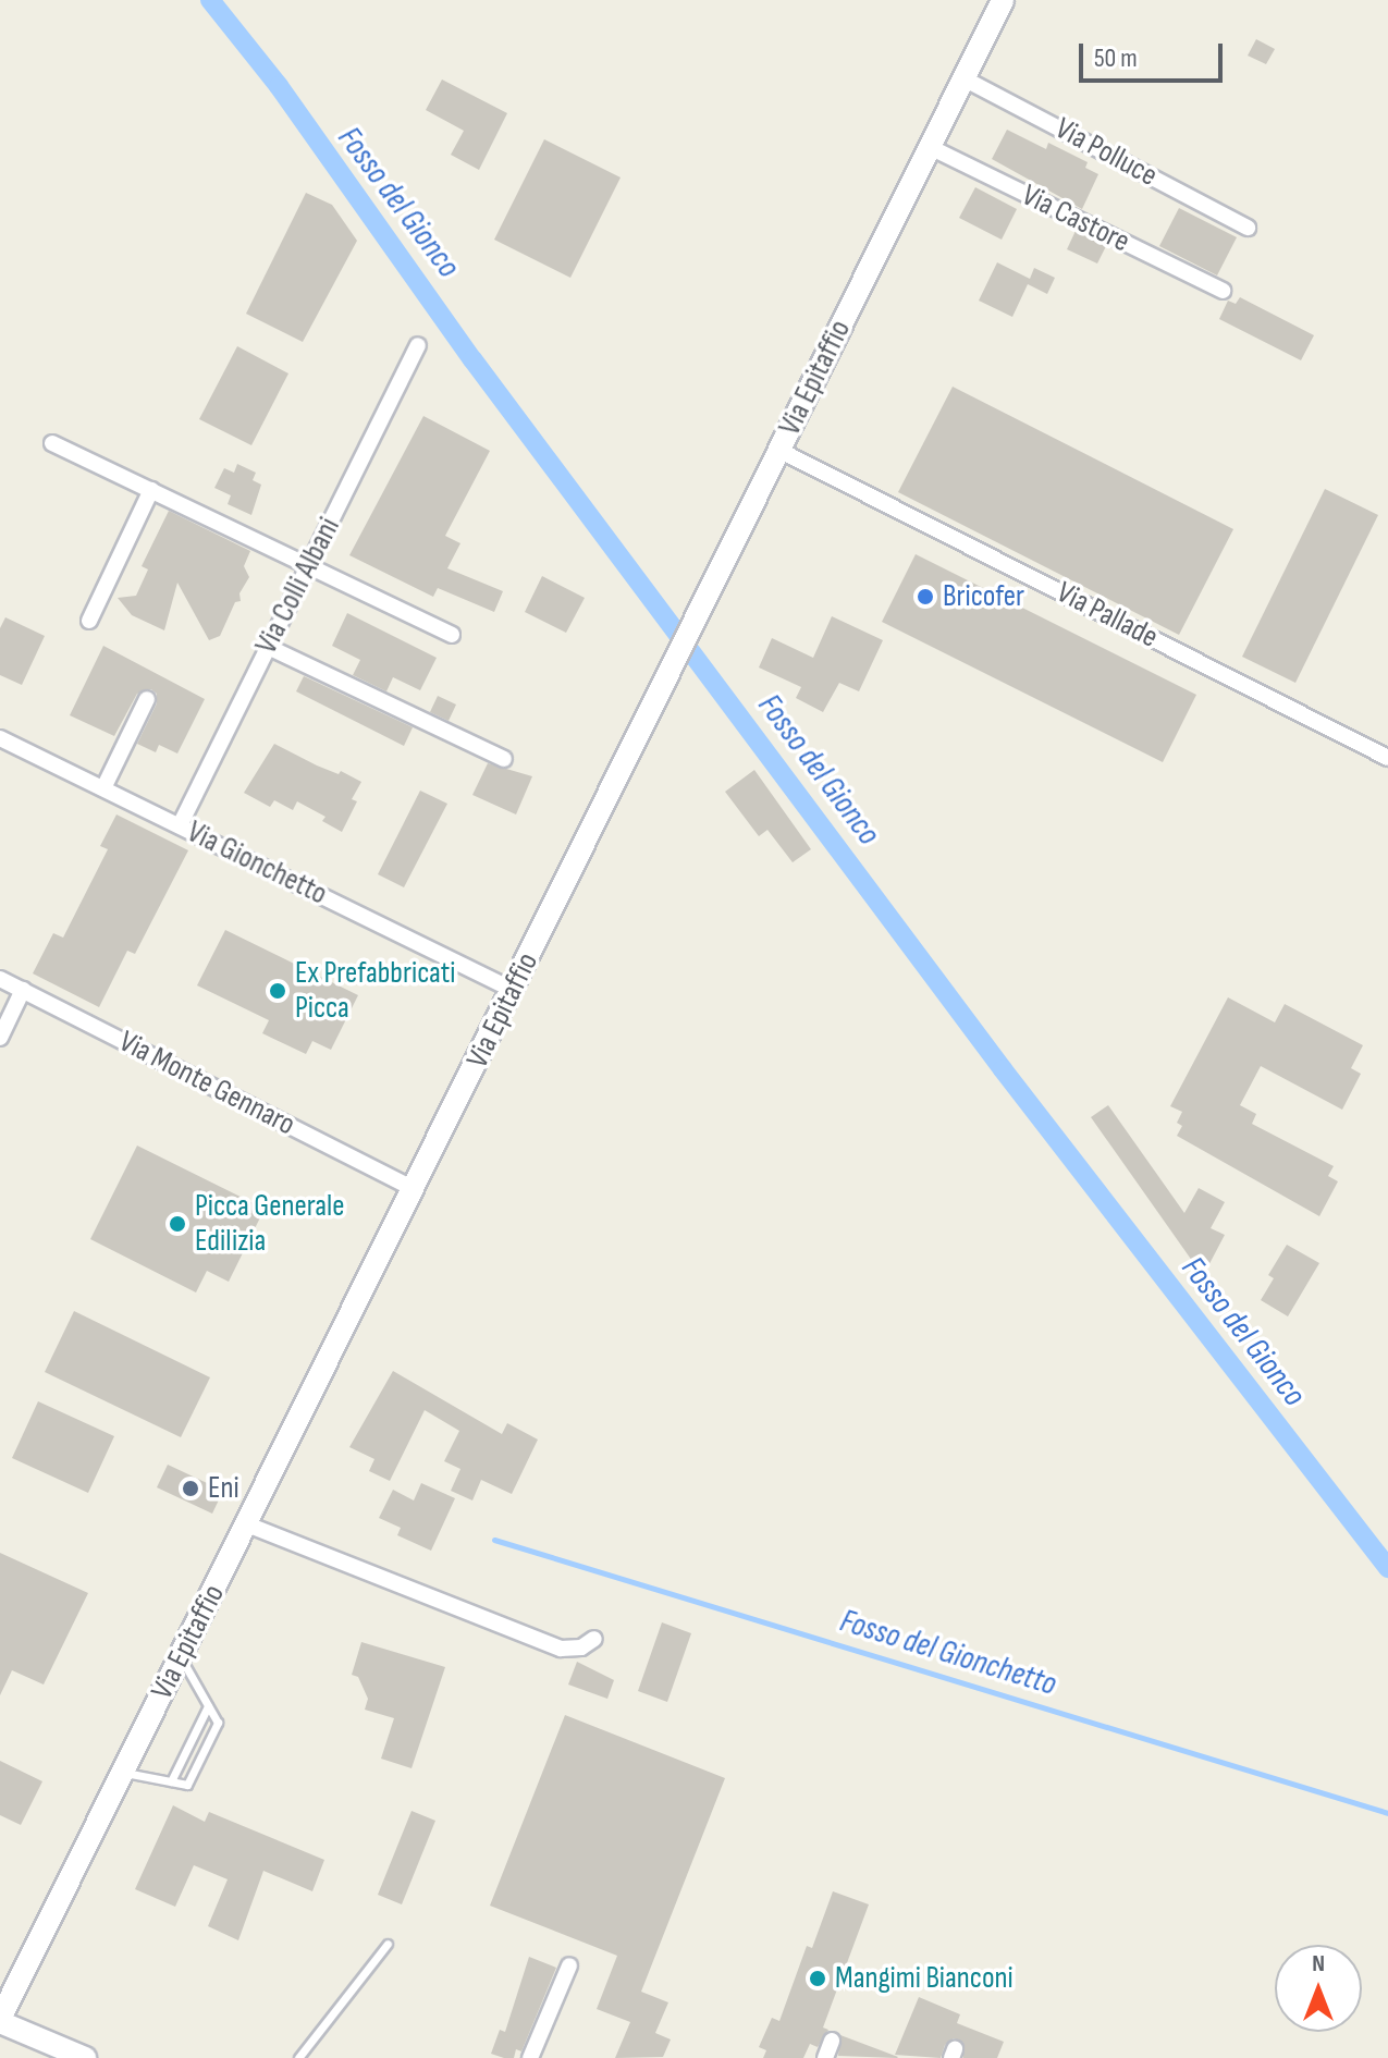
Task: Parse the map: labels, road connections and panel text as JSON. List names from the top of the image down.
{
  "streets": {
    "main road": ["Via Epitaffio"],
    "street": [
      "Via Polluce",
      "Via Castore",
      "Via Colli Albani",
      "Via Pallade",
      "Via Gionchetto",
      "Via Monte Gennaro"
    ]
  },
  "crossings": [
    ["Via Polluce", "Via Epitaffio"],
    ["Via Castore", "Via Epitaffio"],
    ["Via Epitaffio", "Via Pallade"],
    ["Via Epitaffio", "Via Gionchetto"],
    ["Via Epitaffio", "Via Monte Gennaro"],
    ["Via Colli Albani", "Via Gionchetto"]
  ],
  "water": ["Fosso del Gionco", "Fosso del Gionchetto"],
  "places": [
    "Bricofer",
    "Ex Prefabbricati Picca",
    "Picca Generale Edilizia",
    "Eni",
    "Mangimi Bianconi"
  ],
  "scale_bar": "50 m",
  "north": "top"
}
